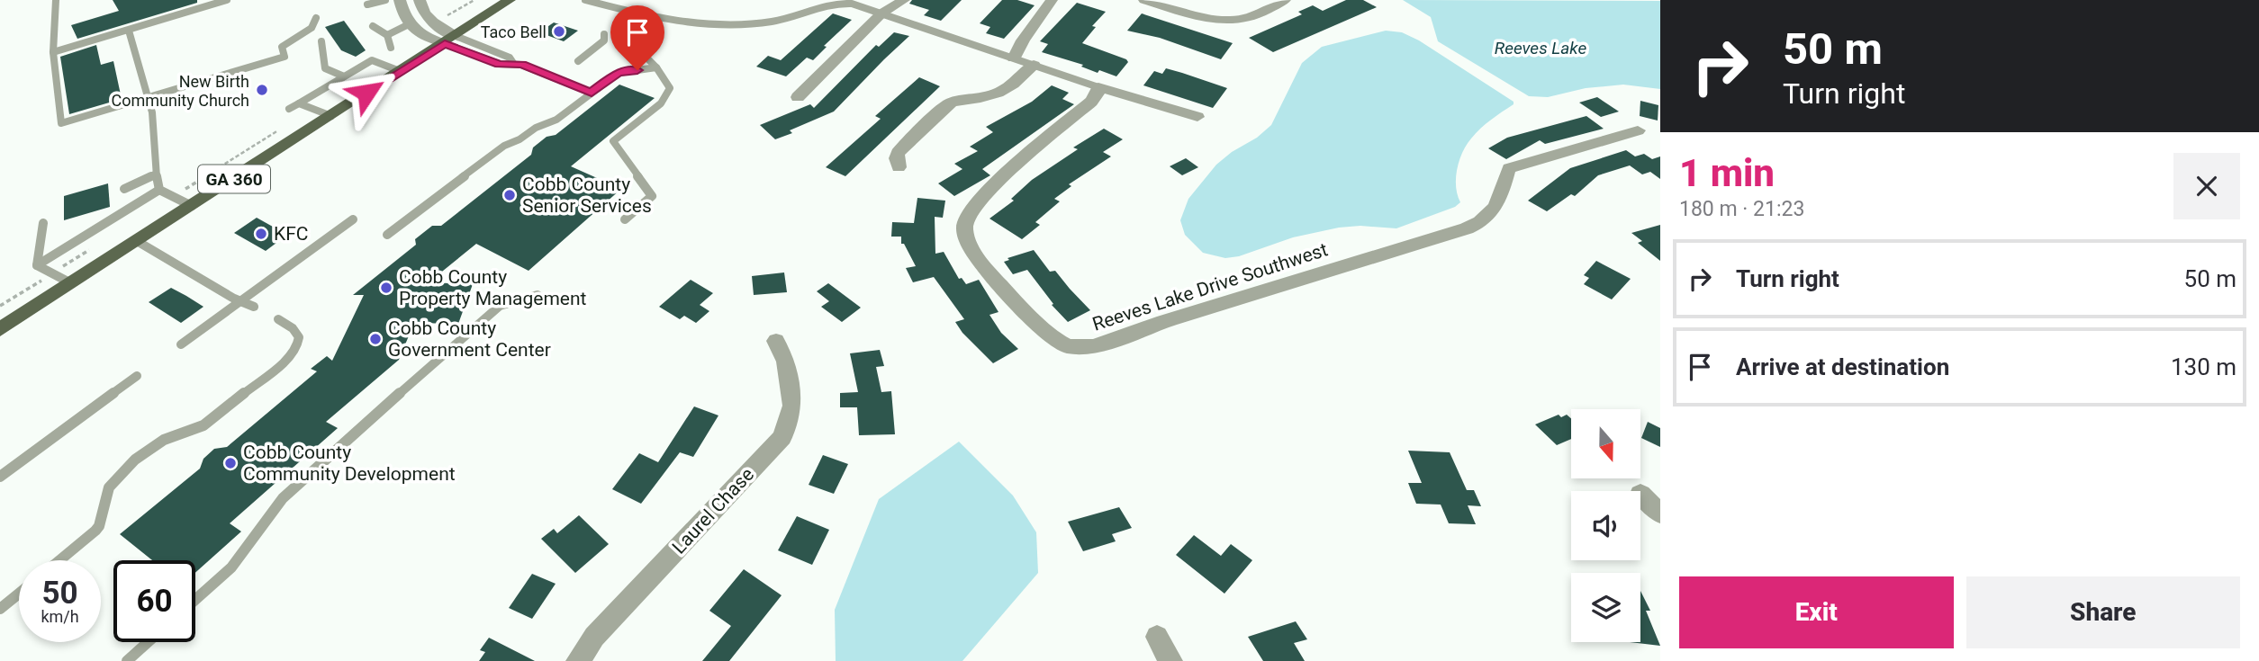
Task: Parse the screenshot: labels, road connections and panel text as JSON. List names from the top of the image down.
{
  "streets": {
    "main road": ["GA 360"],
    "street": ["Reeves Lake Drive Southwest", "Laurel Chase"]
  },
  "water": ["Reeves Lake"],
  "places": [
    "Taco Bell",
    "New Birth Community Church",
    "Cobb County Senior Services",
    "KFC",
    "Cobb County Property Management",
    "Cobb County Government Center",
    "Cobb County Community Development"
  ],
  "north": "bottom",
  "page": {
    "turn": ["50 m", "Turn right"],
    "heading": ["1 min", "180 m · 21:23"],
    "list": [
      {
        "name": "Turn right",
        "value": "50 m"
      },
      {
        "name": "Arrive at destination",
        "value": "130 m"
      }
    ],
    "speed": "50 km/h",
    "limit": "60",
    "buttons": ["Exit", "Share"]
  }
}
